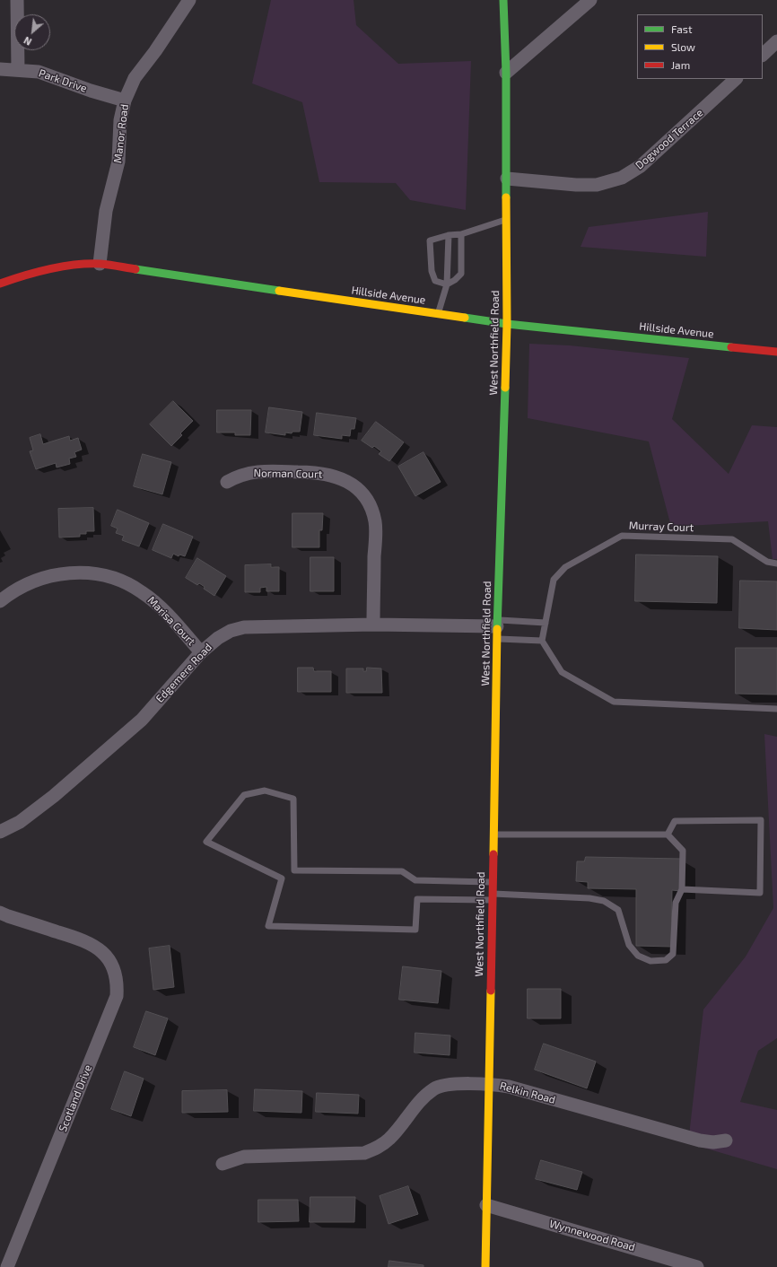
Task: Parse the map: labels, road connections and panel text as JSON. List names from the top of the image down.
{
  "streets": {
    "main road": ["Hillside Avenue", "West Northfield Road"],
    "street": [
      "Park Drive",
      "Manor Road",
      "Dogwood Terrace",
      "Norman Court",
      "Marisa Court",
      "Edgemere Road",
      "Relkin Road",
      "Scotland Drive",
      "Wynnewood Road"
    ],
    "lane": ["Murray Court"]
  },
  "crossings": [
    ["Park Drive", "Manor Road"],
    ["Manor Road", "Hillside Avenue"],
    ["Dogwood Terrace", "West Northfield Road"],
    ["Hillside Avenue", "West Northfield Road"],
    ["West Northfield Road", "Edgemere Road"],
    ["West Northfield Road", "Relkin Road"],
    ["West Northfield Road", "Wynnewood Road"],
    ["Norman Court", "Edgemere Road"],
    ["Marisa Court", "Edgemere Road"]
  ],
  "legend": ["Fast", "Slow", "Jam"],
  "north": "bottom left"
}
